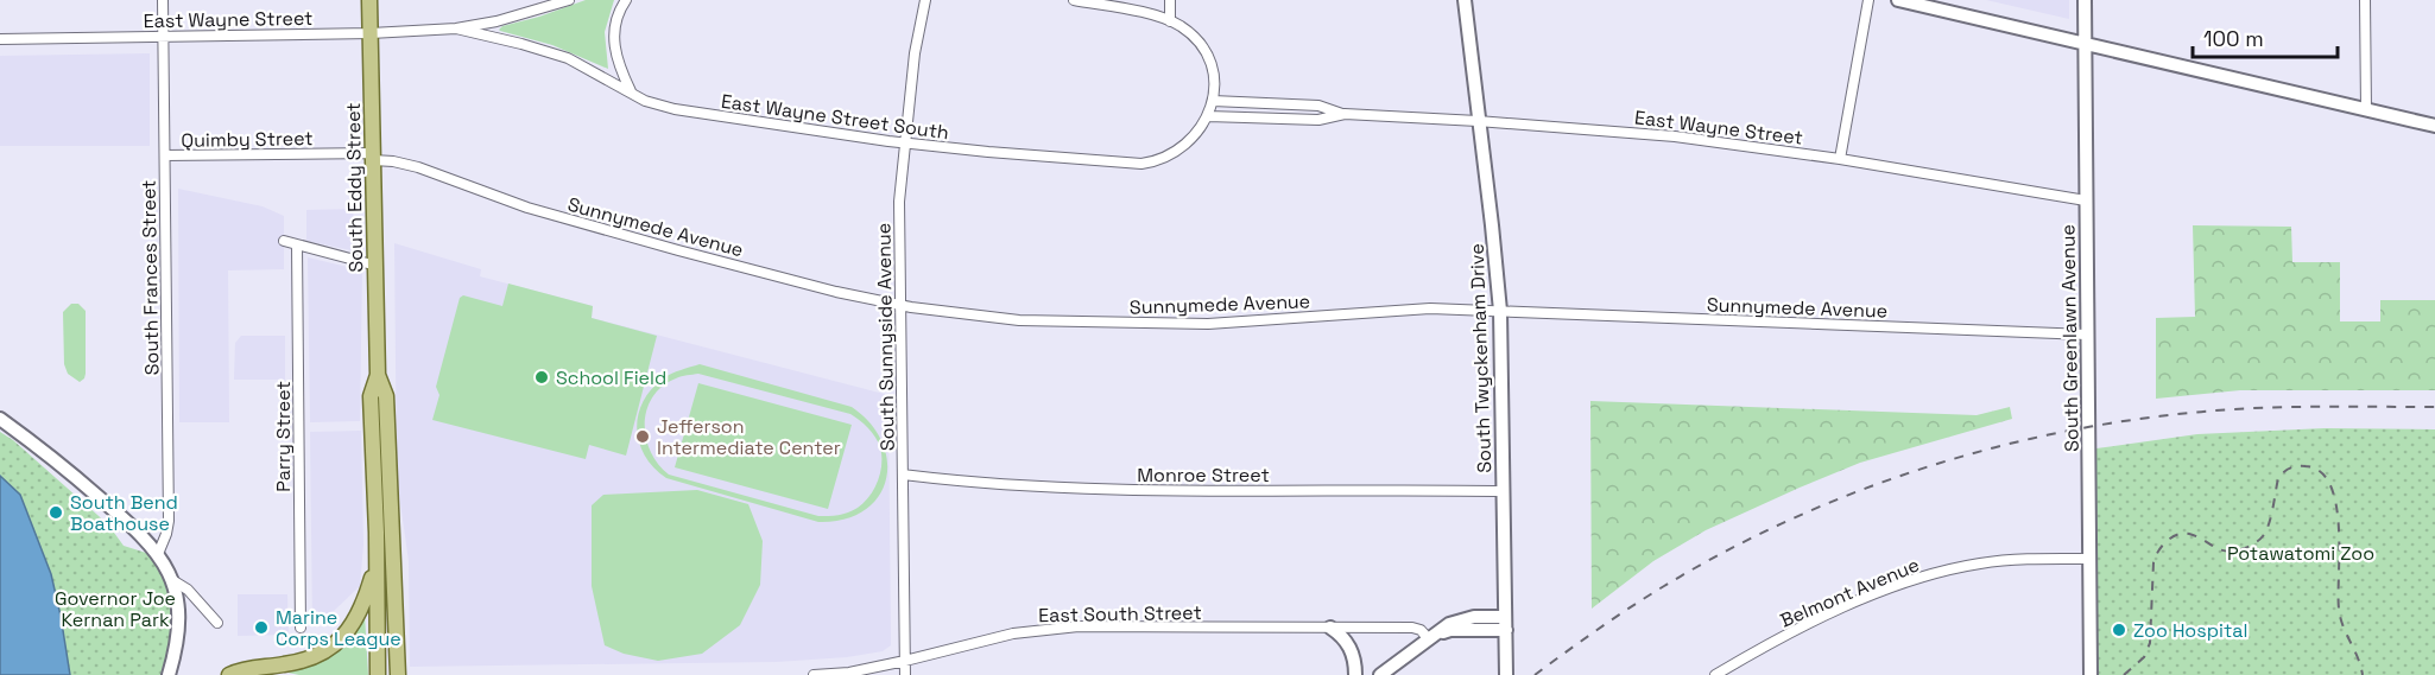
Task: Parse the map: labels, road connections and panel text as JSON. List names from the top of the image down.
{
  "streets": {
    "main road": ["South Eddy Street"],
    "street": [
      "East Wayne Street",
      "East Wayne Street South",
      "Quimby Street",
      "Sunnymede Avenue",
      "South Frances Street",
      "South Sunnyside Avenue",
      "South Greenlawn Avenue",
      "South Twyckenham Drive",
      "Parry Street",
      "Monroe Street",
      "Belmont Avenue",
      "East South Street"
    ]
  },
  "crossings": [
    ["East Wayne Street", "East Wayne Street South"],
    ["East Wayne Street", "South Eddy Street"],
    ["East Wayne Street", "South Frances Street"],
    ["East Wayne Street", "South Greenlawn Avenue"],
    ["East Wayne Street", "South Twyckenham Drive"],
    ["East Wayne Street South", "South Sunnyside Avenue"],
    ["Quimby Street", "South Eddy Street"],
    ["Quimby Street", "Sunnymede Avenue"],
    ["Quimby Street", "South Frances Street"],
    ["South Eddy Street", "Sunnymede Avenue"],
    ["Sunnymede Avenue", "South Sunnyside Avenue"],
    ["Sunnymede Avenue", "South Greenlawn Avenue"],
    ["Sunnymede Avenue", "South Twyckenham Drive"],
    ["South Sunnyside Avenue", "Monroe Street"],
    ["South Sunnyside Avenue", "East South Street"],
    ["South Greenlawn Avenue", "Belmont Avenue"],
    ["South Twyckenham Drive", "Monroe Street"]
  ],
  "parks": ["Potawatomi Zoo", "Governor Joe Kernan Park"],
  "places": [
    "School Field",
    "Jefferson Intermediate Center",
    "South Bend Boathouse",
    "Marine Corps League",
    "Zoo Hospital"
  ],
  "scale_bar": "100 m"
}
